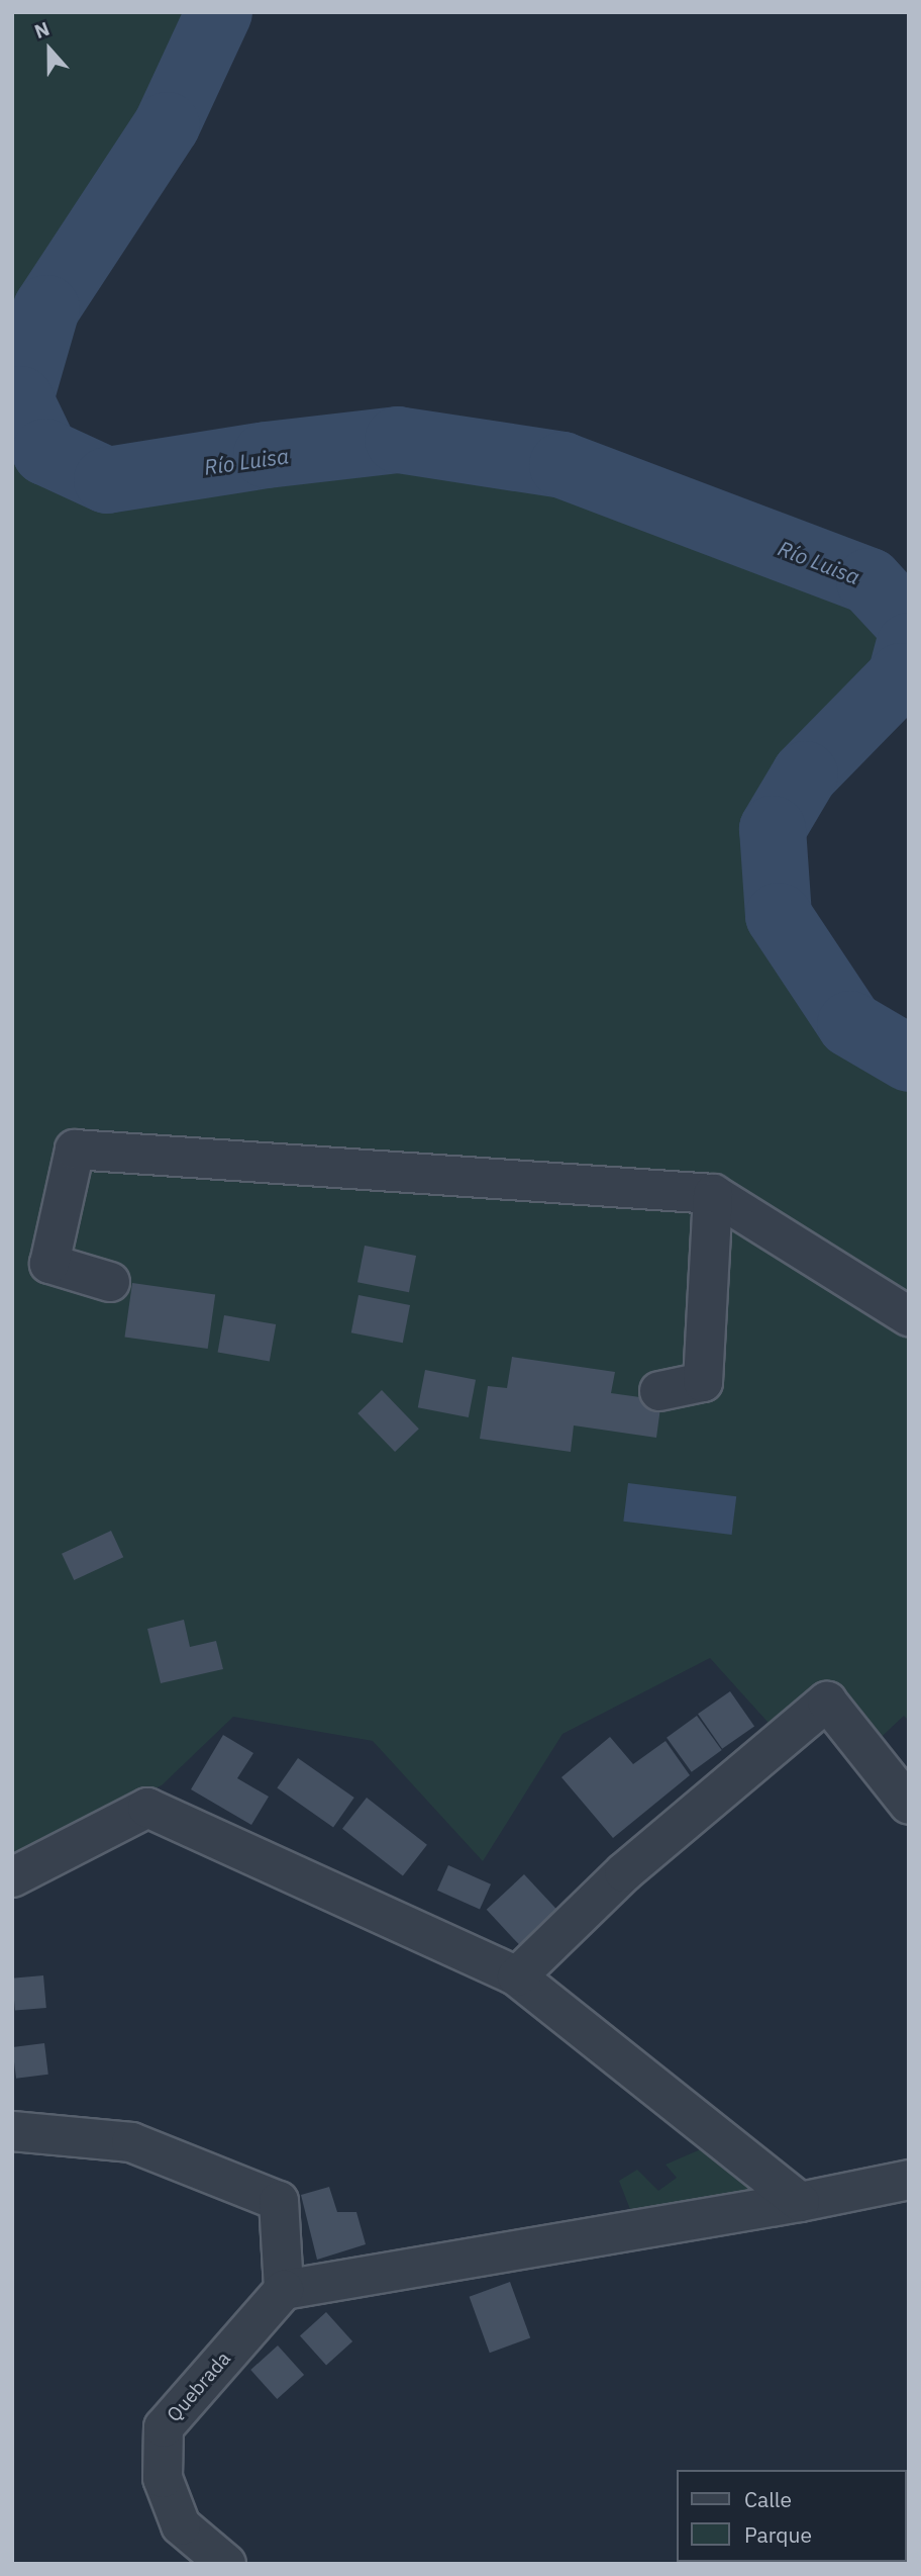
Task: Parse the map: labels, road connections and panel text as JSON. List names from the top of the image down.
{
  "streets": {
    "street": ["Quebrada"]
  },
  "water": ["Río Luisa"],
  "legend": ["Calle", "Parque"],
  "north": "top"
}
